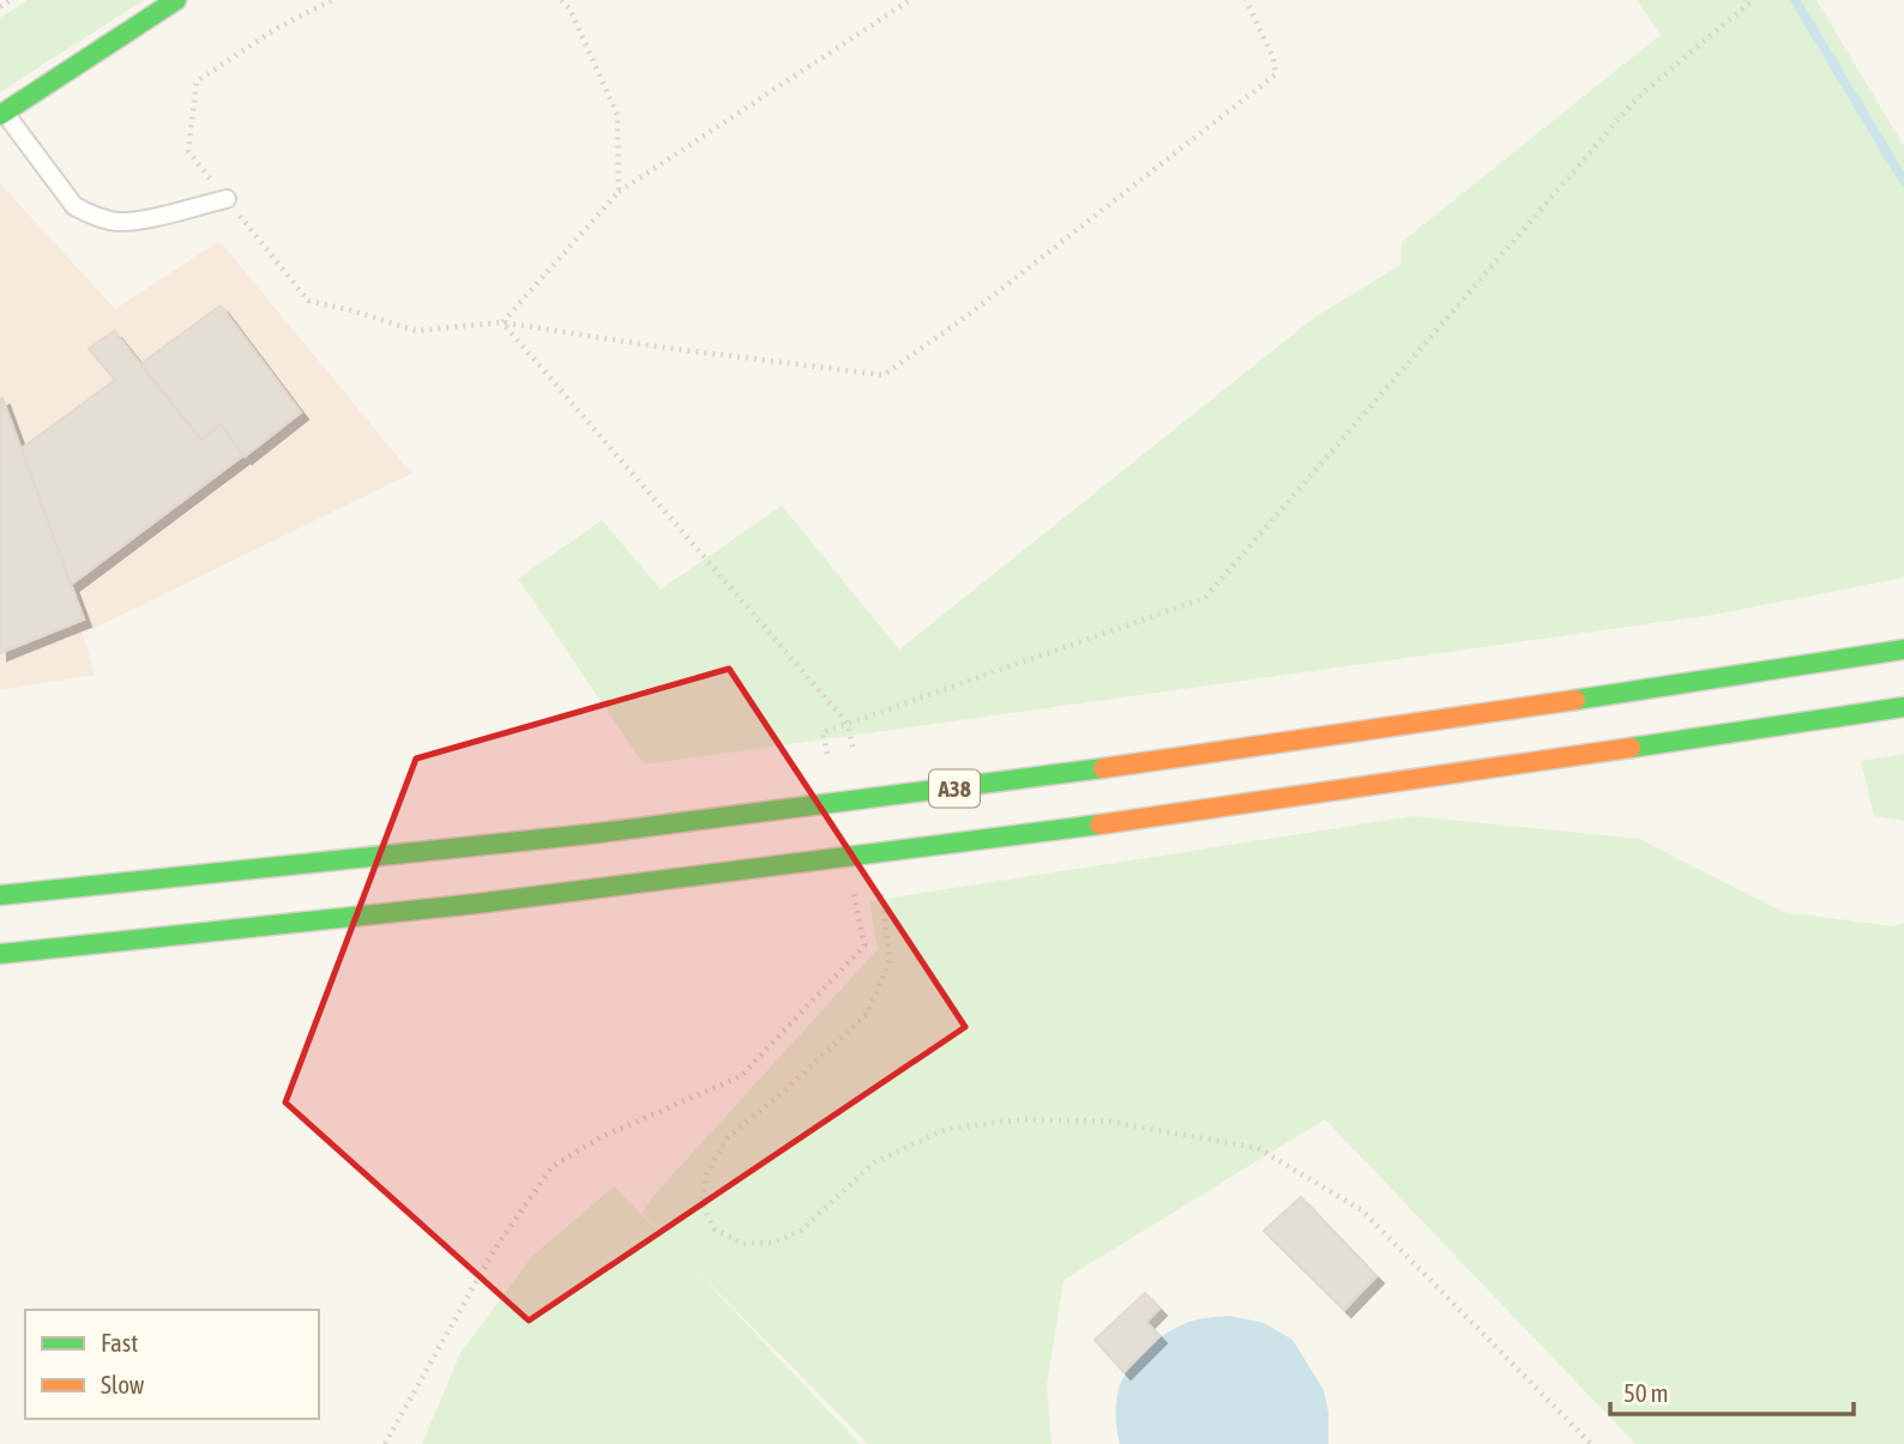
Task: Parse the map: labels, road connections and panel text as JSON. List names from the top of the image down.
{
  "streets": {
    "main road": ["A38"]
  },
  "legend": ["Fast", "Slow"],
  "scale_bar": "50 m"
}
